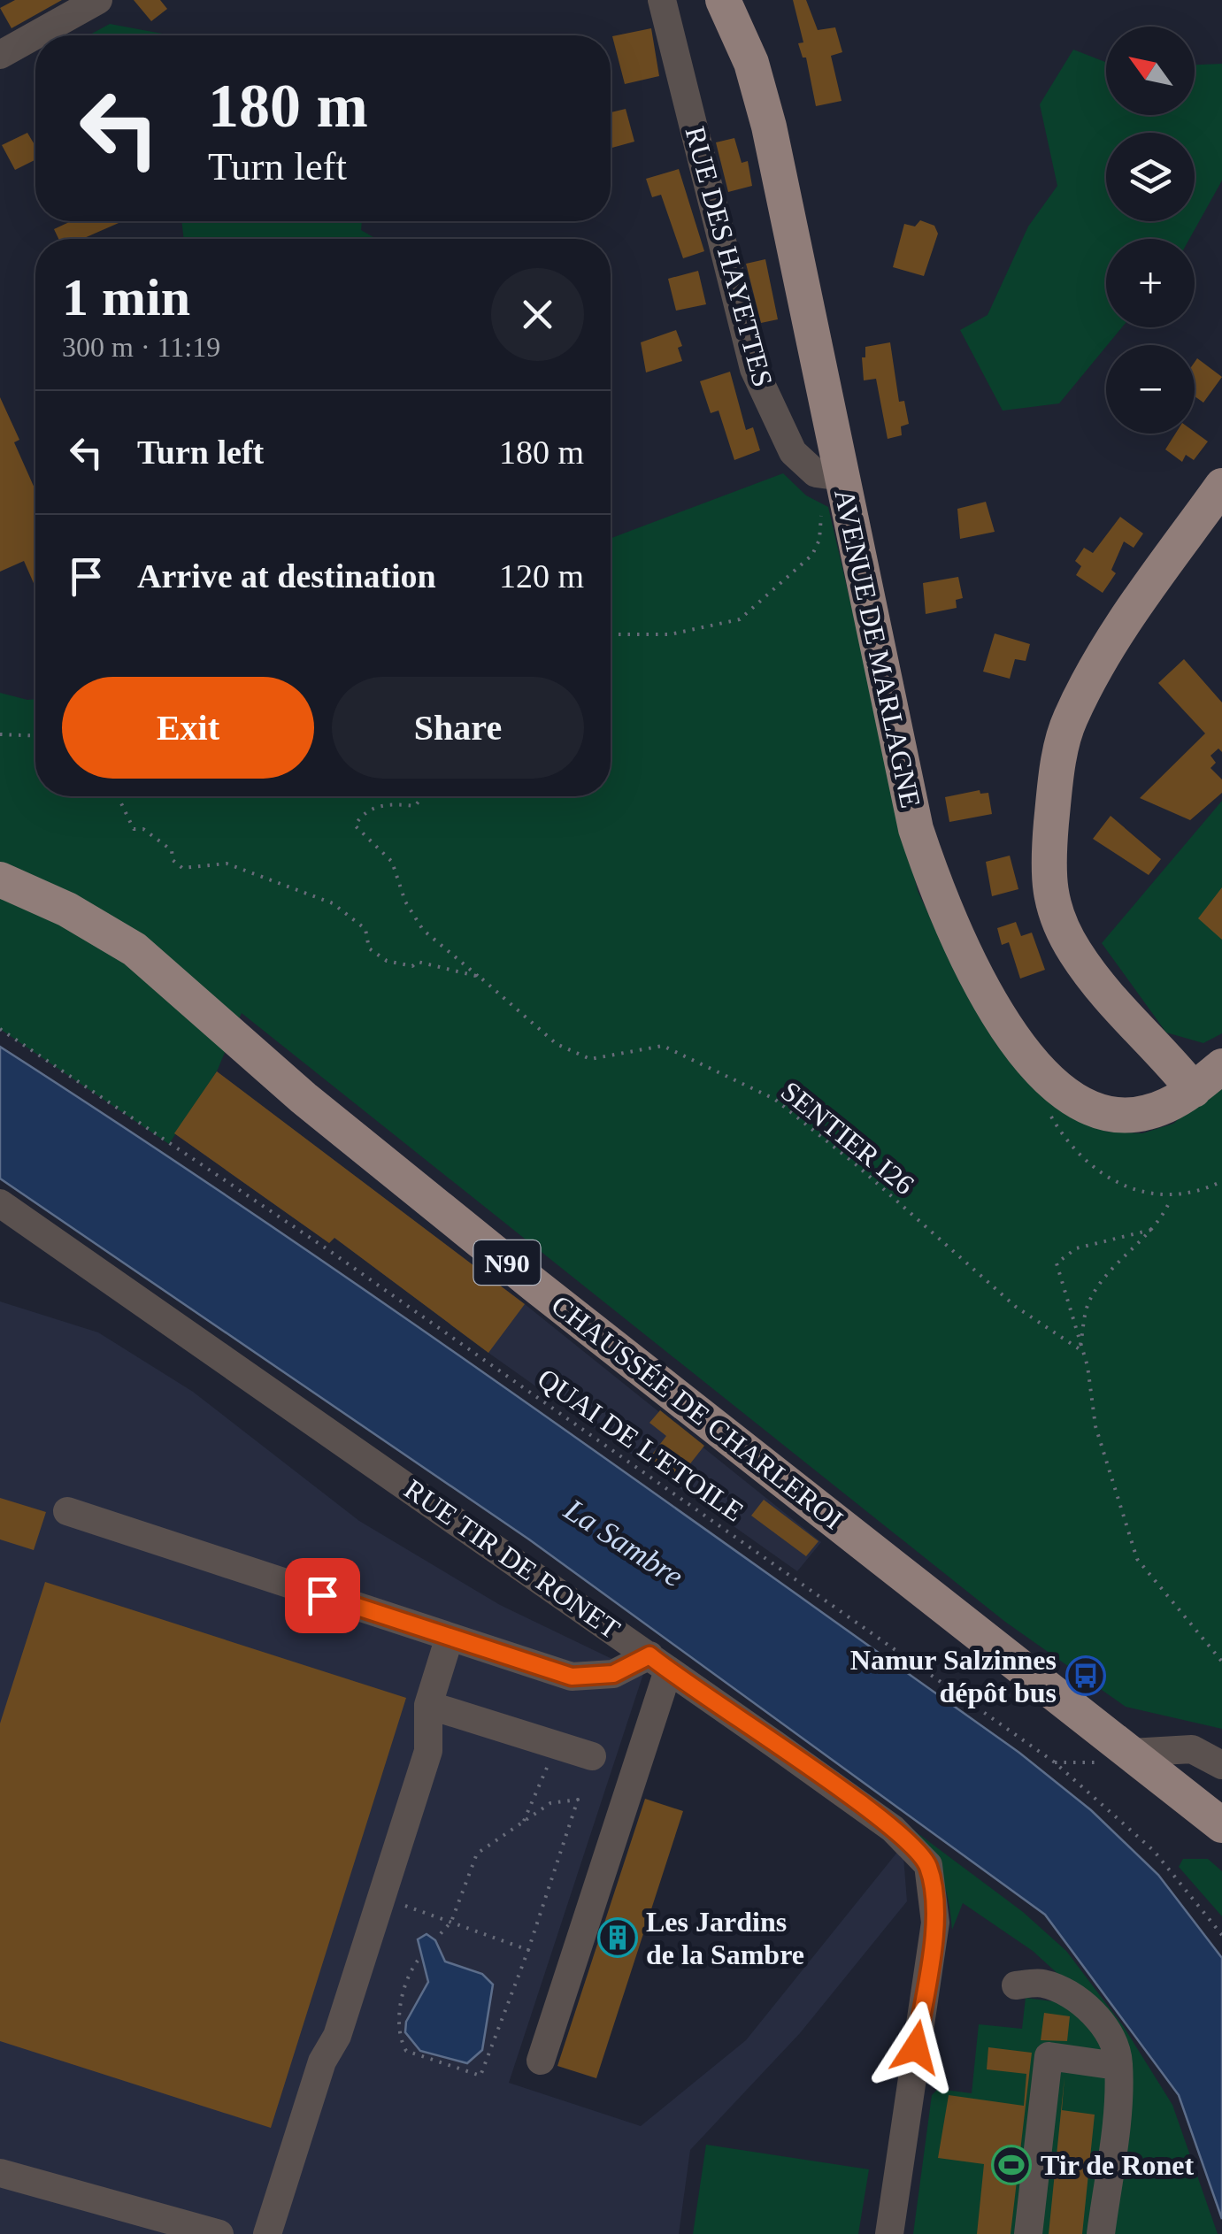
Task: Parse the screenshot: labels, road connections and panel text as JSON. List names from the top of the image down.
{
  "streets": {
    "main road": ["AVENUE DE MARLAGNE", "N90", "CHAUSSÉE DE CHARLEROI"],
    "street": ["RUE DES HAYETTES", "RUE TIR DE RONET"],
    "path": ["SENTIER I26", "QUAI DE L'ETOILE"]
  },
  "crossings": [
    ["RUE DES HAYETTES", "AVENUE DE MARLAGNE"]
  ],
  "water": ["La Sambre"],
  "places": {
    "bus stop": ["Namur Salzinnes dépôt bus"],
    "building": ["Les Jardins de la Sambre"],
    "sports": ["Tir de Ronet"]
  },
  "north": "top left",
  "page": {
    "map_buttons": ["+", "−"],
    "turn": ["180 m", "Turn left"],
    "heading": ["1 min", "300 m · 11:19"],
    "list": [
      {
        "name": "Turn left",
        "value": "180 m"
      },
      {
        "name": "Arrive at destination",
        "value": "120 m"
      }
    ],
    "buttons": ["Exit", "Share"]
  }
}
